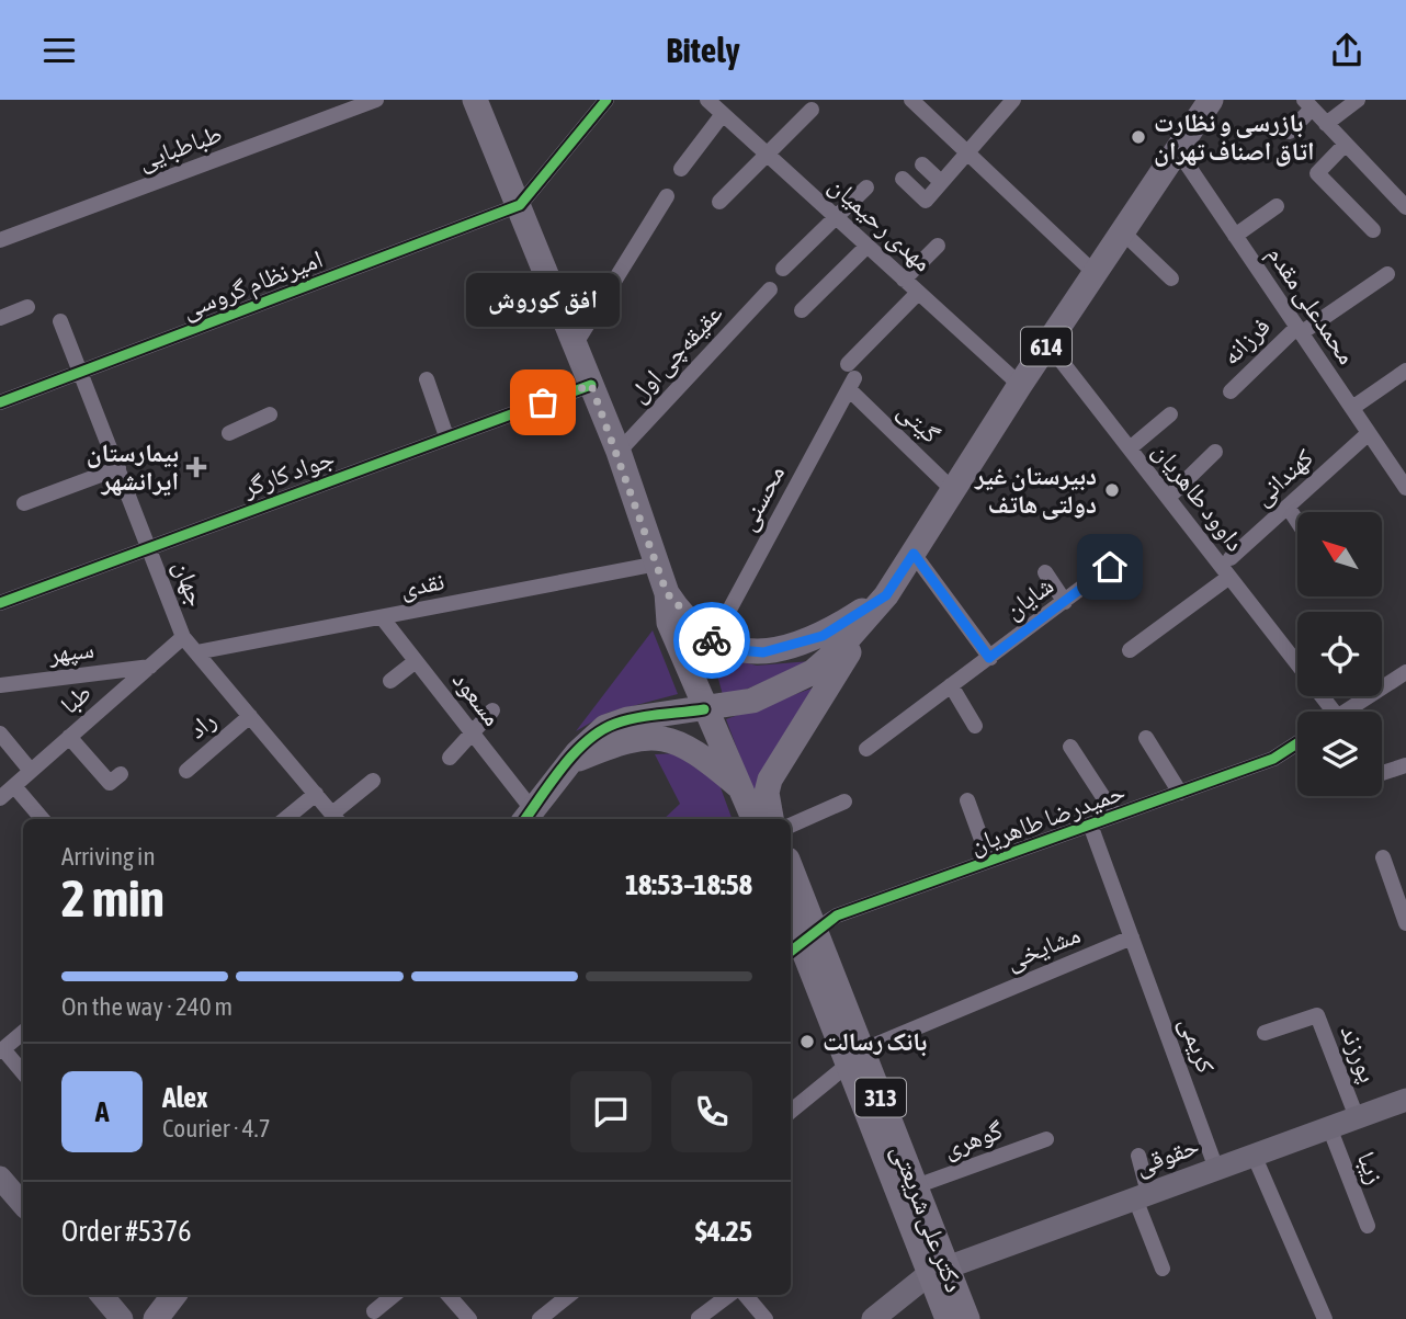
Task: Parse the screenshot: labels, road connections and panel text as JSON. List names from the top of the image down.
{
  "streets": {
    "main road": [
      "614",
      "313",
      "حقوقی",
      "دکتر علی شریعتی"
    ],
    "street": [
      "طباطبایی",
      "مهدی رحیمیان",
      "امیرنظام گروسی",
      "محمدعلی مقدم",
      "فرزانه",
      "عقیقه‌چی اول",
      "گیتی",
      "جواد کارگر",
      "کهندانی",
      "داوود طاهریان",
      "محسنی",
      "جهان",
      "نقدی",
      "شایان",
      "سپهر",
      "طبا",
      "مسعود",
      "راد",
      "حمیدرضا طاهریان",
      "مشایخی",
      "کریمی",
      "پورزند",
      "گوهری",
      "زیبا"
    ]
  },
  "crossings": [
    ["مهدی رحیمیان", "614"],
    ["مهدی رحیمیان", "محسنی"],
    ["امیرنظام گروسی", "جهان"],
    ["محمدعلی مقدم", "فرزانه"],
    ["محمدعلی مقدم", "614"],
    ["محمدعلی مقدم", "کهندانی"],
    ["614", "گیتی"],
    ["614", "داوود طاهریان"],
    ["گیتی", "محسنی"],
    ["جواد کارگر", "جهان"],
    ["جهان", "نقدی"],
    ["جهان", "طبا"],
    ["جهان", "راد"],
    ["نقدی", "مسعود"],
    ["سپهر", "طبا"],
    ["حمیدرضا طاهریان", "دکتر علی شریعتی"],
    ["مشایخی", "کریمی"],
    ["مشایخی", "دکتر علی شریعتی"],
    ["کریمی", "حقوقی"],
    ["پورزند", "حقوقی"],
    ["گوهری", "دکتر علی شریعتی"],
    ["حقوقی", "زیبا"],
    ["حقوقی", "دکتر علی شریعتی"]
  ],
  "places": {
    "other": [
      "بازرسی و نظارت اتاق اصناف تهران",
      "افق کوروش",
      "دبیرستان غیر دولتی هاتف",
      "بانک رسالت"
    ],
    "health": ["بیمارستان ایرانشهر"]
  },
  "north": "top left",
  "page": {
    "header": "Bitely",
    "bubble": "افق کوروش",
    "heading": ["2 min", "Arriving in", "18:53–18:58"],
    "panel": [
      "Alex",
      "Courier · 4.7",
      "Order #5376",
      "$4.25"
    ],
    "bar": "On the way · 240 m",
    "round": "A"
  }
}
